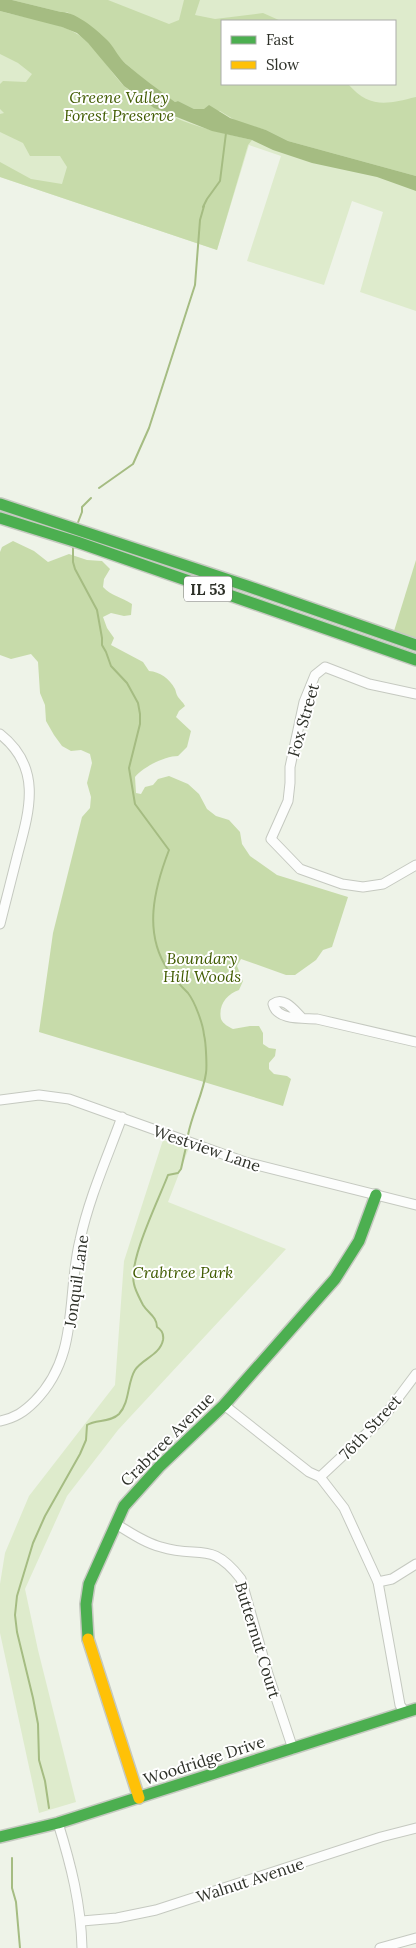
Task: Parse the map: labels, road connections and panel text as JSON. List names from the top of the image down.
{
  "streets": {
    "street": [
      "IL 53",
      "Fox Street",
      "Westview Lane",
      "Jonquil Lane",
      "76th Street",
      "Crabtree Avenue",
      "Butternut Court",
      "Woodridge Drive",
      "Walnut Avenue"
    ]
  },
  "crossings": [
    ["Westview Lane", "Jonquil Lane"],
    ["Westview Lane", "Crabtree Avenue"],
    ["Crabtree Avenue", "Butternut Court"],
    ["Crabtree Avenue", "Woodridge Drive"],
    ["Butternut Court", "Woodridge Drive"]
  ],
  "parks": ["Greene Valley Forest Preserve", "Boundary Hill Woods", "Crabtree Park"],
  "legend": ["Fast", "Slow"]
}
